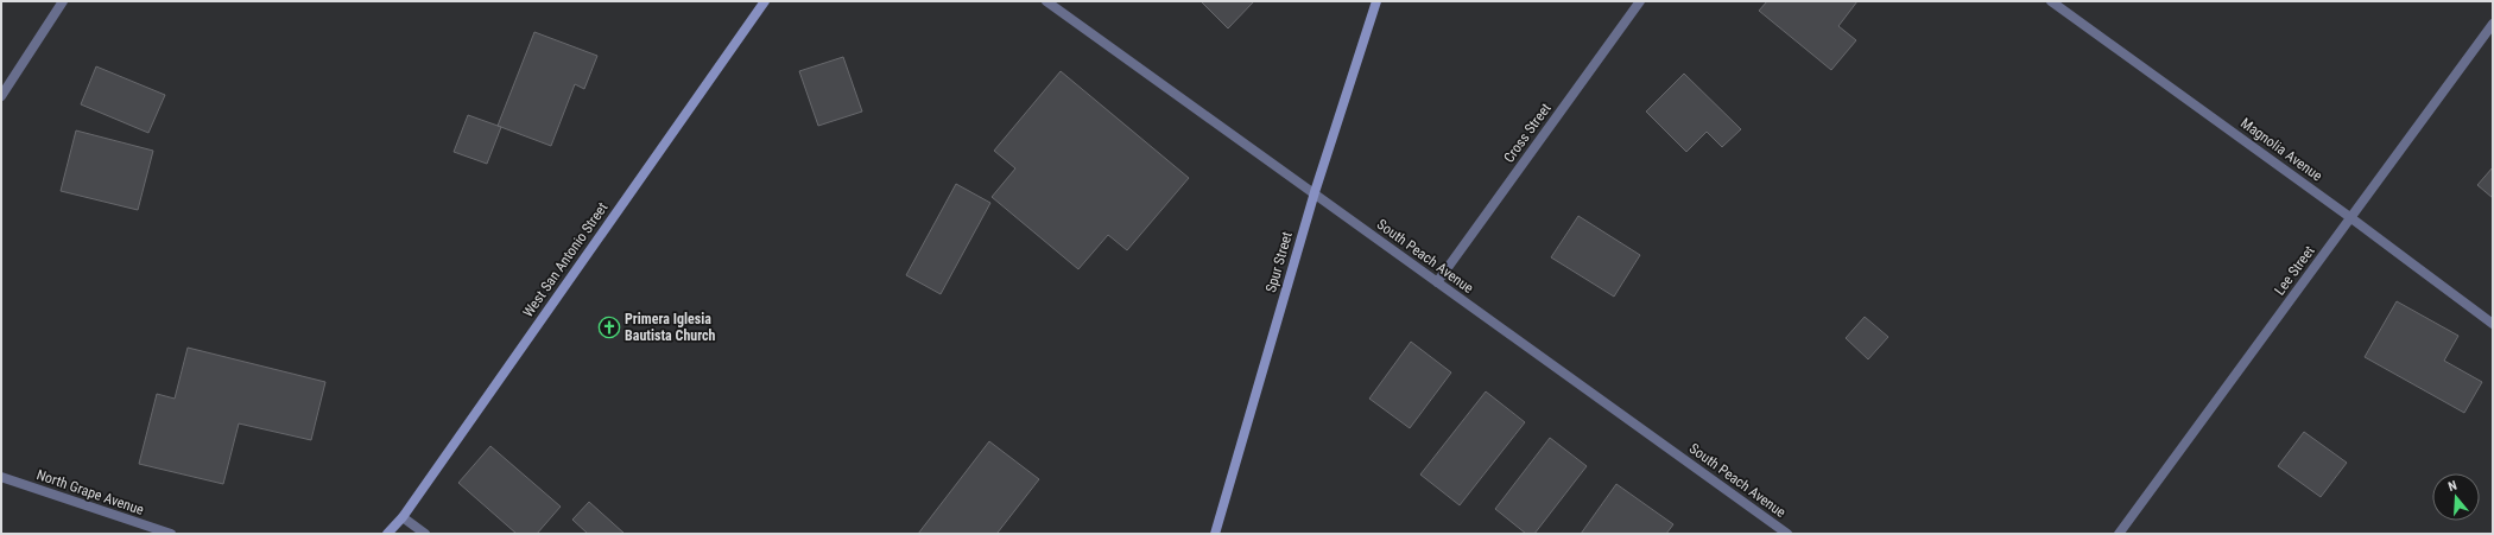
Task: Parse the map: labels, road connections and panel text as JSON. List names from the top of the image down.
{
  "streets": {
    "street": [
      "Cross Street",
      "Magnolia Avenue",
      "South Peach Avenue",
      "West San Antonio Street",
      "Spur Street",
      "Lee Street",
      "North Grape Avenue"
    ]
  },
  "crossings": [
    ["Cross Street", "South Peach Avenue"],
    ["Magnolia Avenue", "Lee Street"],
    ["South Peach Avenue", "Spur Street"]
  ],
  "places": {
    "church": ["Primera Iglesia Bautista Church"]
  },
  "north": "top"
}
